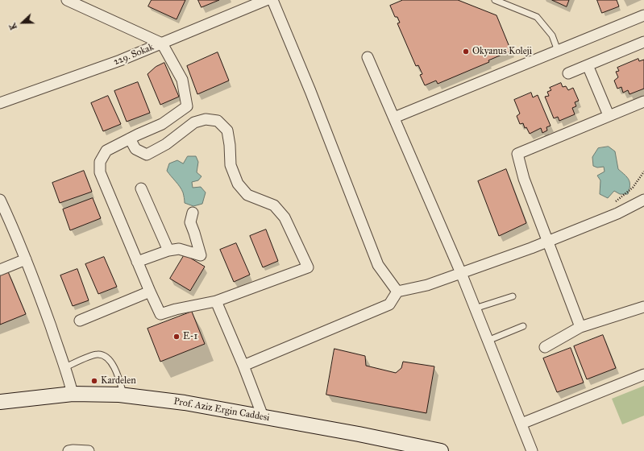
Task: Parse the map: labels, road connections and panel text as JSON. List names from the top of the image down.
{
  "streets": {
    "street": ["229. Sokak", "Prof. Aziz Ergin Caddesi"]
  },
  "places": ["Okyanus Koleji", "E-1", "Kardelen"],
  "north": "left"
}
